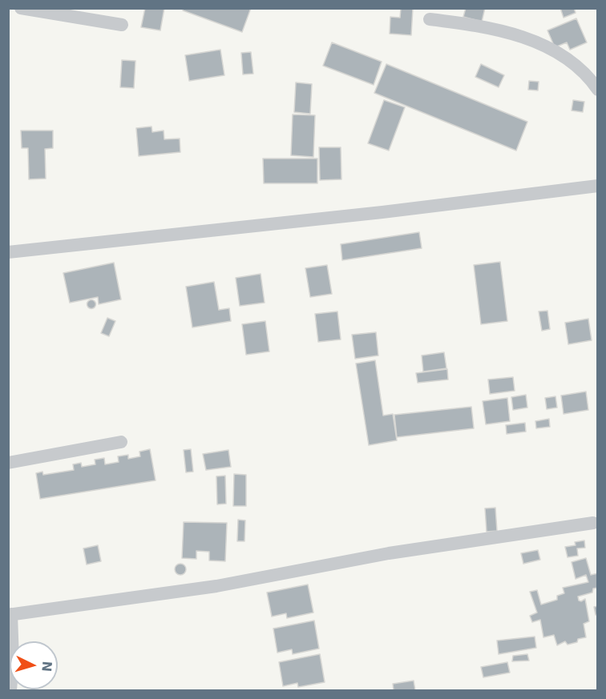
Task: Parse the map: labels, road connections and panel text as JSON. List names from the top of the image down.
{
  "north": "right"
}
